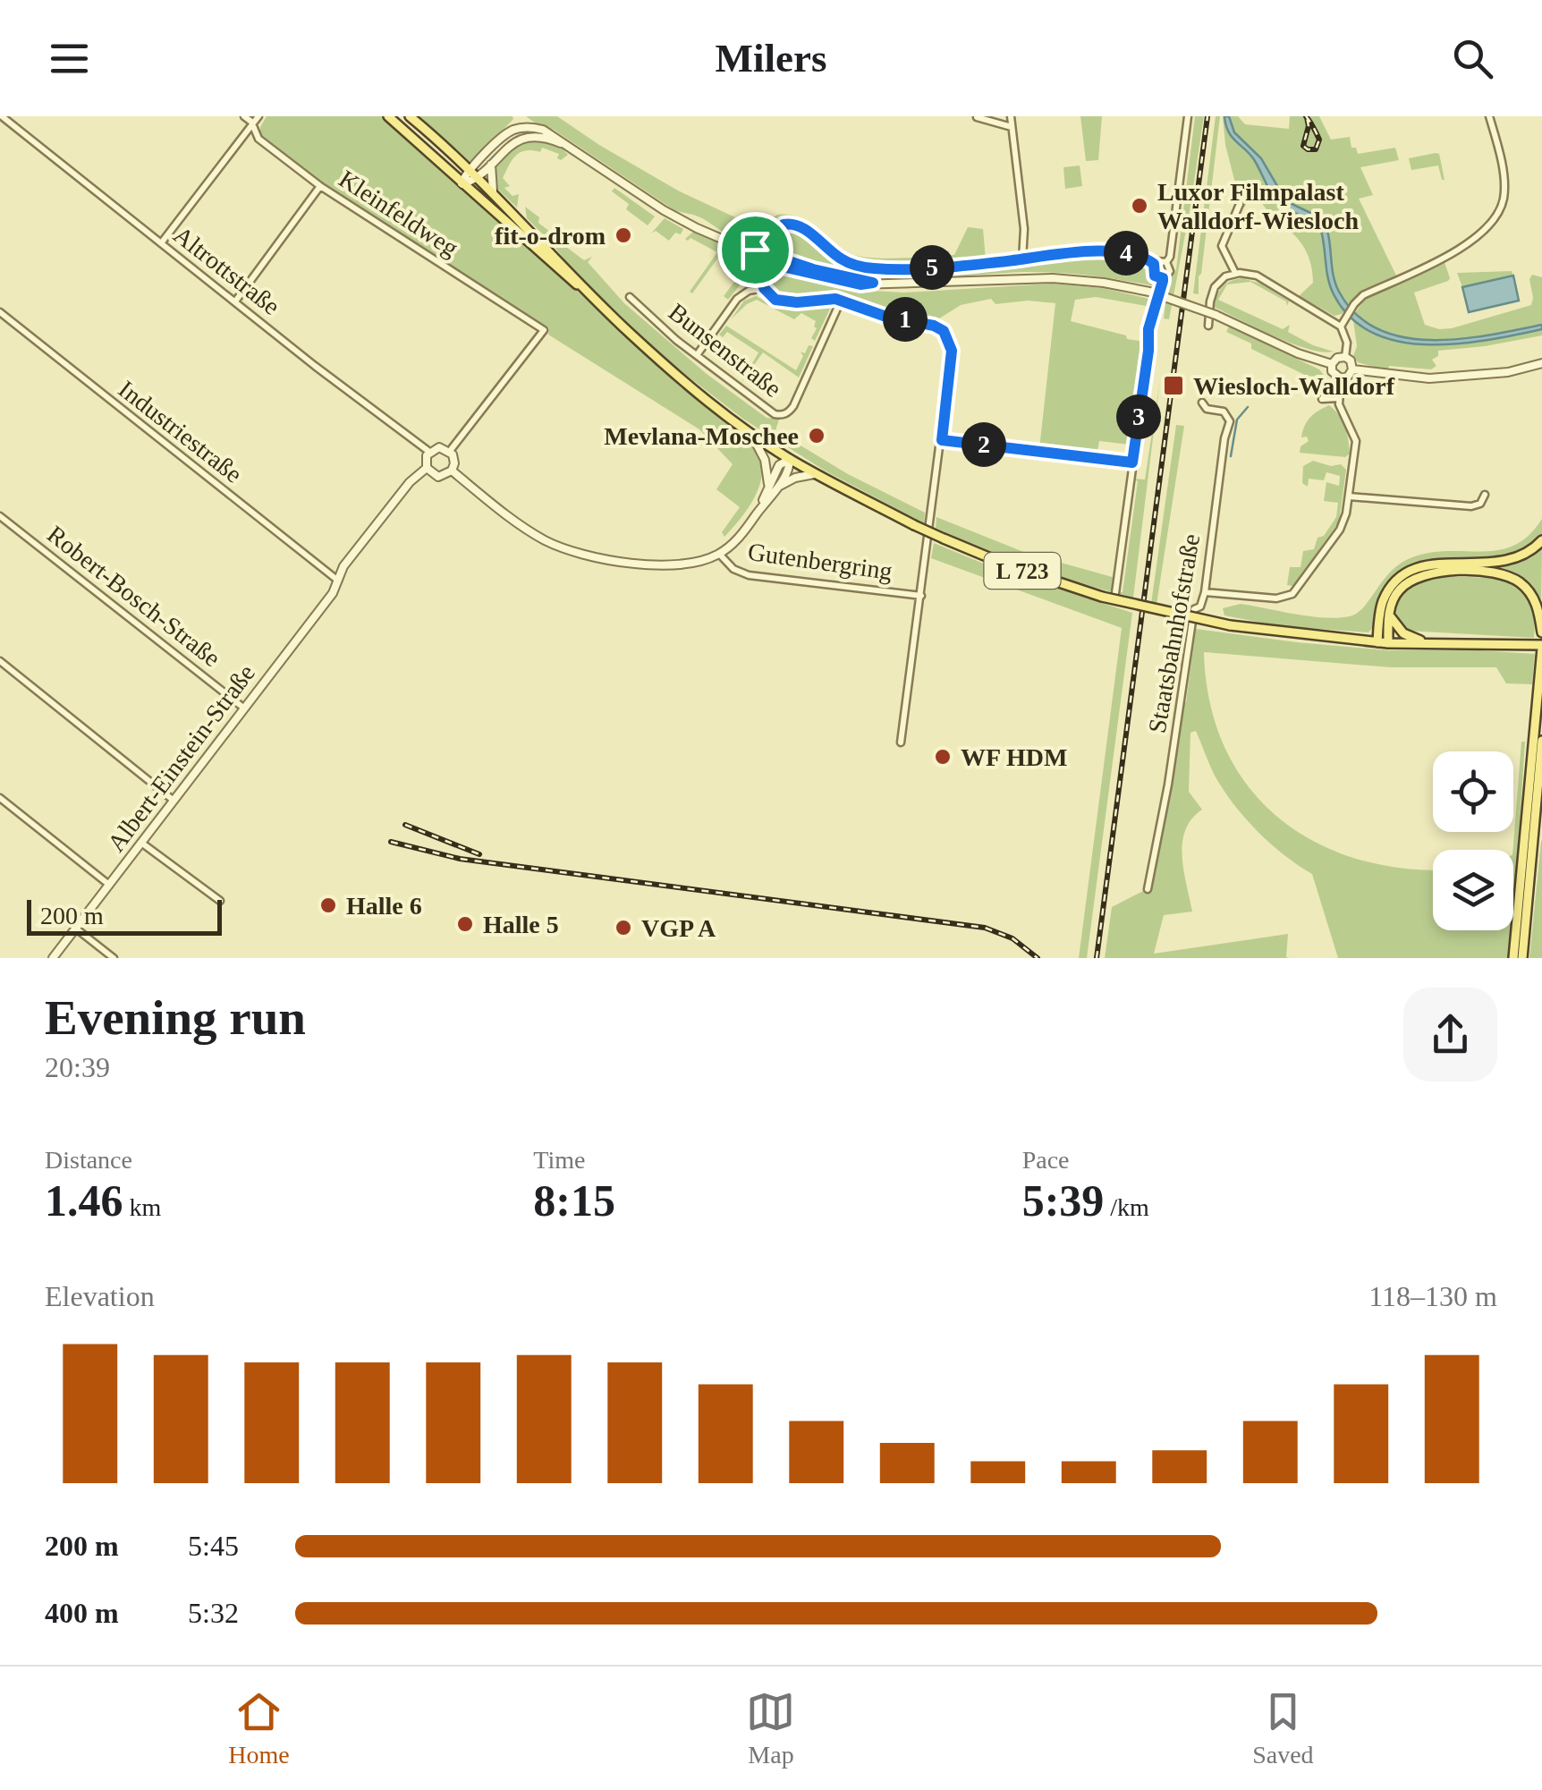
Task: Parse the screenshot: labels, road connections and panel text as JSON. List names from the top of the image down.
{
  "streets": {
    "main road": ["L 723"],
    "street": [
      "Kleinfeldweg",
      "Altrottstraße",
      "Bunsenstraße",
      "Industriestraße",
      "Gutenbergring",
      "Robert-Bosch-Straße",
      "Staatsbahnhofstraße",
      "Albert-Einstein-Straße"
    ]
  },
  "crossings": [
    ["Kleinfeldweg", "Altrottstraße"],
    ["Kleinfeldweg", "Gutenbergring"],
    ["Kleinfeldweg", "Albert-Einstein-Straße"],
    ["Altrottstraße", "Gutenbergring"],
    ["Altrottstraße", "Albert-Einstein-Straße"],
    ["Bunsenstraße", "Gutenbergring"],
    ["Industriestraße", "Albert-Einstein-Straße"],
    ["Gutenbergring", "L 723"],
    ["Gutenbergring", "Albert-Einstein-Straße"],
    ["Robert-Bosch-Straße", "Albert-Einstein-Straße"]
  ],
  "places": {
    "other": [
      "Luxor Filmpalast Walldorf-Wiesloch",
      "fit-o-drom",
      "Mevlana-Moschee",
      "WF HDM",
      "Halle 6",
      "Halle 5",
      "VGP A"
    ],
    "transit": ["Wiesloch-Walldorf"]
  },
  "scale_bar": "200 m",
  "page": {
    "header": "Milers",
    "pins": [
      "4",
      "5",
      "1",
      "3",
      "2"
    ],
    "scale": "200 m",
    "heading": ["Evening run", "20:39"],
    "stats": [
      ["Distance", "1.46 km"],
      ["Time", "8:15"],
      ["Pace", "5:39 /km"]
    ],
    "chart": ["Elevation", "118–130 m"],
    "list": [
      {
        "name": "200 m",
        "note": "5:45"
      },
      {
        "name": "400 m",
        "note": "5:32"
      }
    ],
    "tabs": ["Home", "Map", "Saved"]
  }
}
